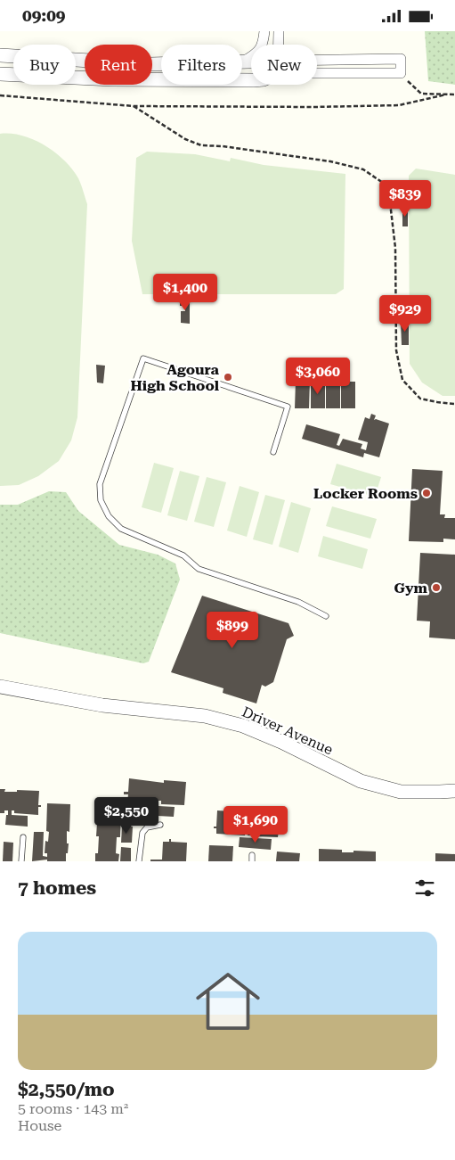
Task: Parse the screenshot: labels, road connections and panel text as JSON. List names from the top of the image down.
{
  "streets": {
    "street": ["Driver Avenue"]
  },
  "places": ["Agoura High School", "Locker Rooms", "Gym"],
  "page": {
    "status": "09:09",
    "chip": [
      "Buy",
      "Rent",
      "Filters",
      "New"
    ],
    "price": [
      "$839",
      "$1,400",
      "$929",
      "$3,060",
      "$899",
      "$2,550",
      "$1,690"
    ],
    "heading": "7 homes",
    "list": [
      {
        "name": "$2,550/mo",
        "note": "5 rooms · 143 m² · House"
      }
    ]
  }
}
